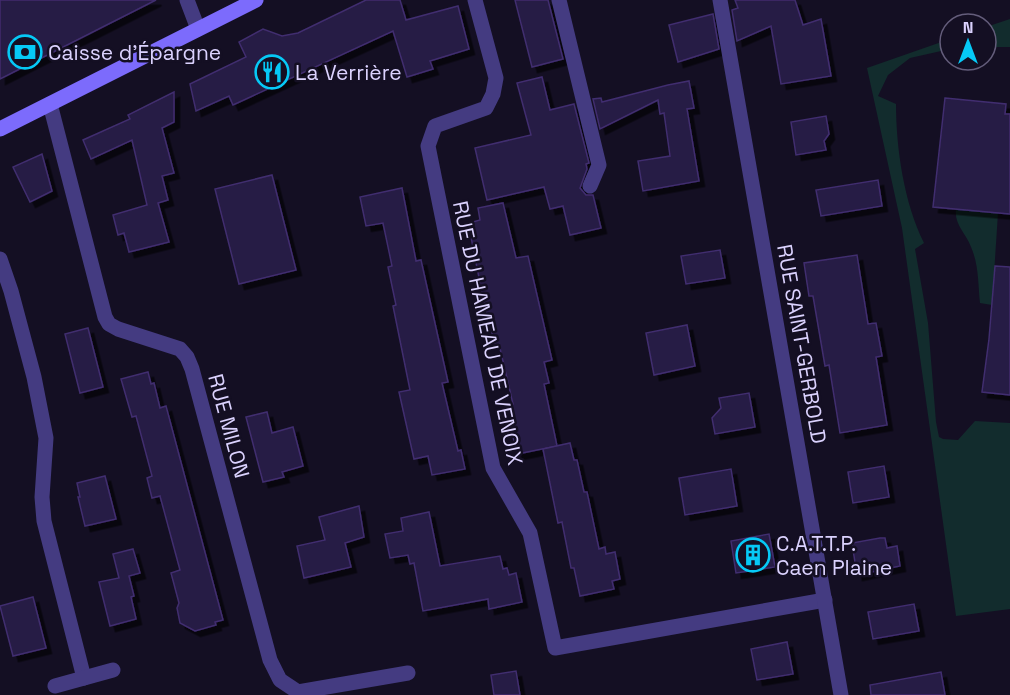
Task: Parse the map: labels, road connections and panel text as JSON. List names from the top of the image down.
{
  "streets": {
    "street": ["RUE DU HAMEAU DE VENOIX", "RUE SAINT-GERBOLD", "RUE MILON"]
  },
  "crossings": [
    ["RUE DU HAMEAU DE VENOIX", "RUE SAINT-GERBOLD"]
  ],
  "places": {
    "bank": ["Caisse d'Épargne"],
    "restaurant": ["La Verrière"],
    "building": ["C.A.T.T.P. Caen Plaine"]
  },
  "north": "top"
}
